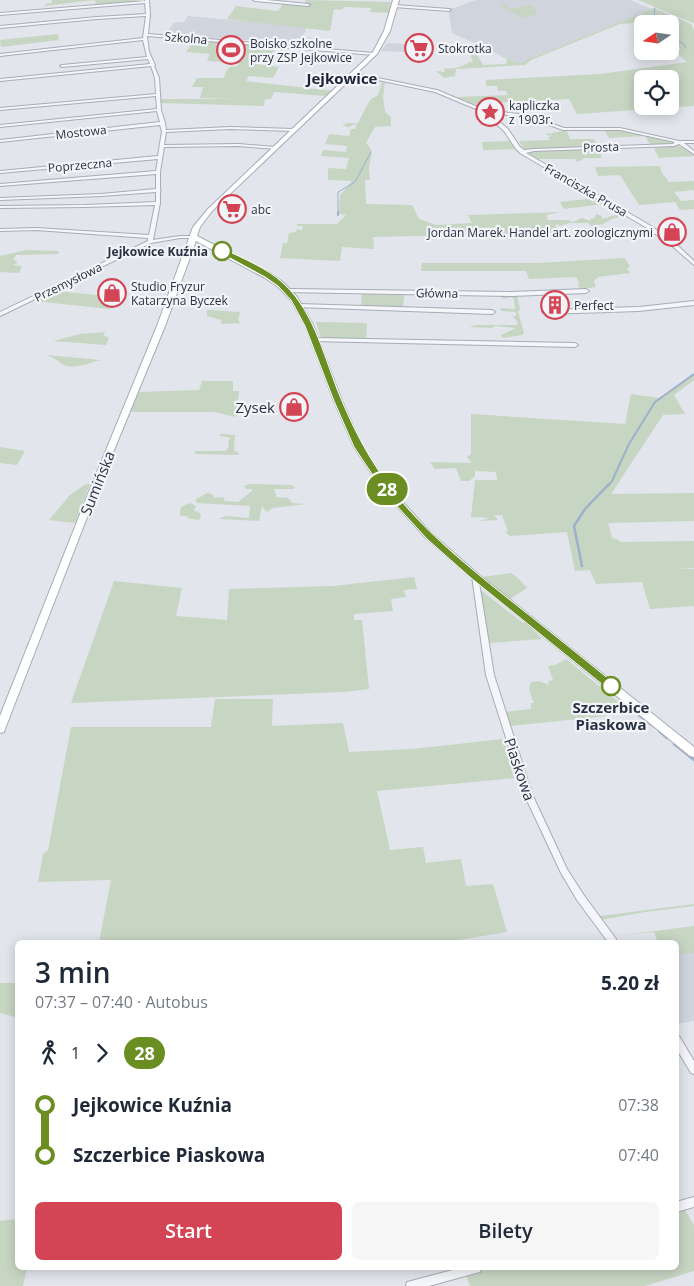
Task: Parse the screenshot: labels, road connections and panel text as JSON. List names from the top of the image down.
{
  "streets": {
    "street": [
      "Szkolna",
      "Mostowa",
      "Prosta",
      "Poprzeczna",
      "Franciszka Prusa",
      "Przemysłowa",
      "Główna",
      "Sumińska",
      "Piaskowa"
    ]
  },
  "crossings": [
    ["Prosta", "Franciszka Prusa"],
    ["Przemysłowa", "Sumińska"]
  ],
  "districts": ["Jejkowice"],
  "places": {
    "supermarket": ["Stokrotka", "abc"],
    "sports": ["Boisko szkolne przy ZSP Jejkowice"],
    "place": ["kapliczka z 1903r."],
    "shop": ["Jordan Marek. Handel art. zoologicznymi", "Studio Fryzur Katarzyna Byczek", "Zysek"],
    "other": ["Jejkowice Kuźnia", "Szczerbice Piaskowa"],
    "building": ["Perfect"]
  },
  "lines": ["bus line 28"],
  "north": "left",
  "page": {
    "on_map": "28",
    "heading": ["3 min", "07:37 – 07:40 · Autobus", "5.20 zł"],
    "legs": ["1", "28"],
    "list": [
      {
        "name": "Jejkowice Kuźnia",
        "value": "07:38"
      },
      {
        "name": "Szczerbice Piaskowa",
        "value": "07:40"
      }
    ],
    "buttons": ["Start", "Bilety"]
  }
}
